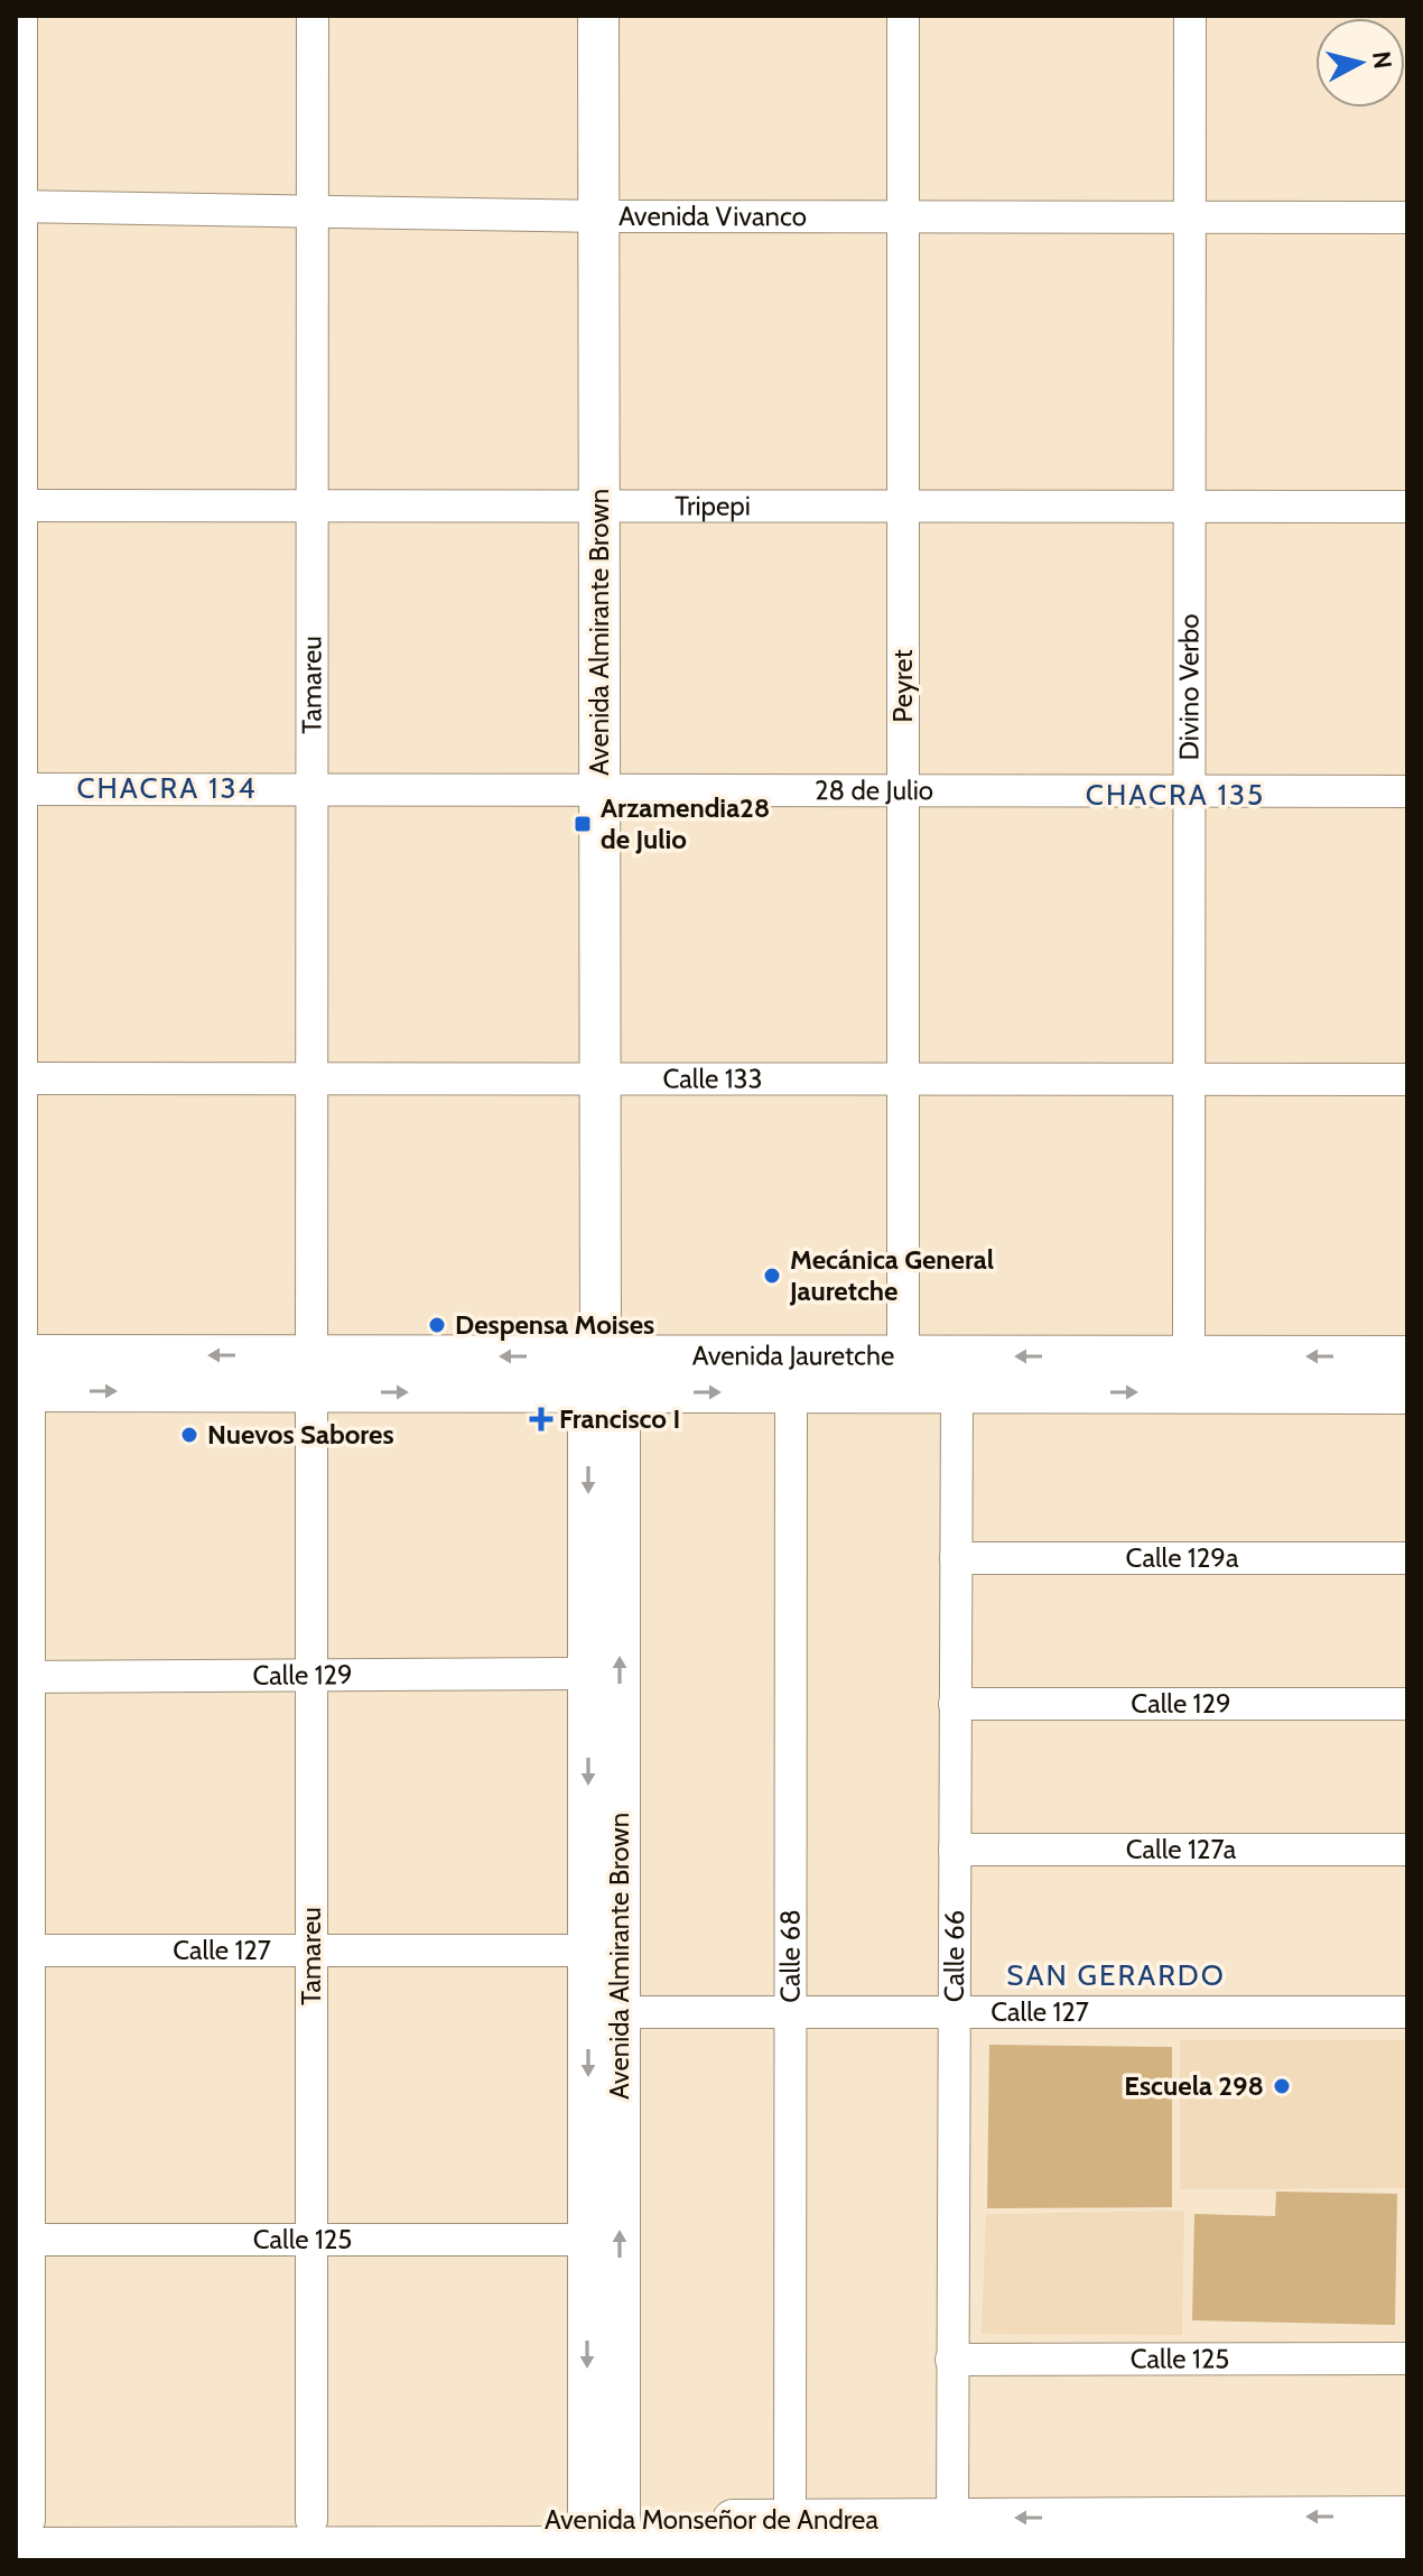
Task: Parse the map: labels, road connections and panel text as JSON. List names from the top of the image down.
{
  "streets": {
    "main road": ["Avenida Almirante Brown", "Avenida Jauretche", "Avenida Monseñor de Andrea"],
    "street": [
      "Avenida Vivanco",
      "Tripepi",
      "Tamareu",
      "Peyret",
      "Divino Verbo",
      "28 de Julio",
      "Calle 133",
      "Calle 129a",
      "Calle 129",
      "Calle 127a",
      "Calle 127",
      "Calle 66",
      "Calle 68",
      "Calle 125"
    ]
  },
  "crossings": [
    ["Avenida Vivanco", "Avenida Almirante Brown"],
    ["Avenida Vivanco", "Tamareu"],
    ["Avenida Vivanco", "Peyret"],
    ["Avenida Vivanco", "Divino Verbo"],
    ["Tripepi", "Avenida Almirante Brown"],
    ["Tripepi", "Tamareu"],
    ["Tripepi", "Peyret"],
    ["Tripepi", "Divino Verbo"],
    ["Avenida Almirante Brown", "28 de Julio"],
    ["Avenida Almirante Brown", "Calle 133"],
    ["Avenida Almirante Brown", "Avenida Jauretche"],
    ["Avenida Almirante Brown", "Calle 129"],
    ["Avenida Almirante Brown", "Calle 127"],
    ["Avenida Almirante Brown", "Calle 125"],
    ["Avenida Almirante Brown", "Avenida Monseñor de Andrea"],
    ["Tamareu", "28 de Julio"],
    ["Tamareu", "Calle 133"],
    ["Tamareu", "Avenida Jauretche"],
    ["Tamareu", "Calle 129"],
    ["Tamareu", "Calle 127"],
    ["Tamareu", "Calle 125"],
    ["Tamareu", "Avenida Monseñor de Andrea"],
    ["Peyret", "28 de Julio"],
    ["Peyret", "Calle 133"],
    ["Peyret", "Avenida Jauretche"],
    ["Divino Verbo", "28 de Julio"],
    ["Divino Verbo", "Calle 133"],
    ["Divino Verbo", "Avenida Jauretche"],
    ["Avenida Jauretche", "Calle 66"],
    ["Avenida Jauretche", "Calle 68"],
    ["Calle 129a", "Calle 66"],
    ["Calle 129", "Calle 66"],
    ["Calle 127a", "Calle 66"],
    ["Calle 127", "Calle 66"],
    ["Calle 127", "Calle 68"],
    ["Calle 66", "Calle 125"],
    ["Calle 66", "Avenida Monseñor de Andrea"],
    ["Calle 68", "Avenida Monseñor de Andrea"]
  ],
  "districts": ["CHACRA 134", "CHACRA 135", "SAN GERARDO"],
  "places": {
    "transit": ["Arzamendia28 de Julio"],
    "other": [
      "Mecánica General Jauretche",
      "Despensa Moises",
      "Nuevos Sabores",
      "Escuela 298"
    ],
    "health": ["Francisco I"]
  },
  "north": "right"
}
